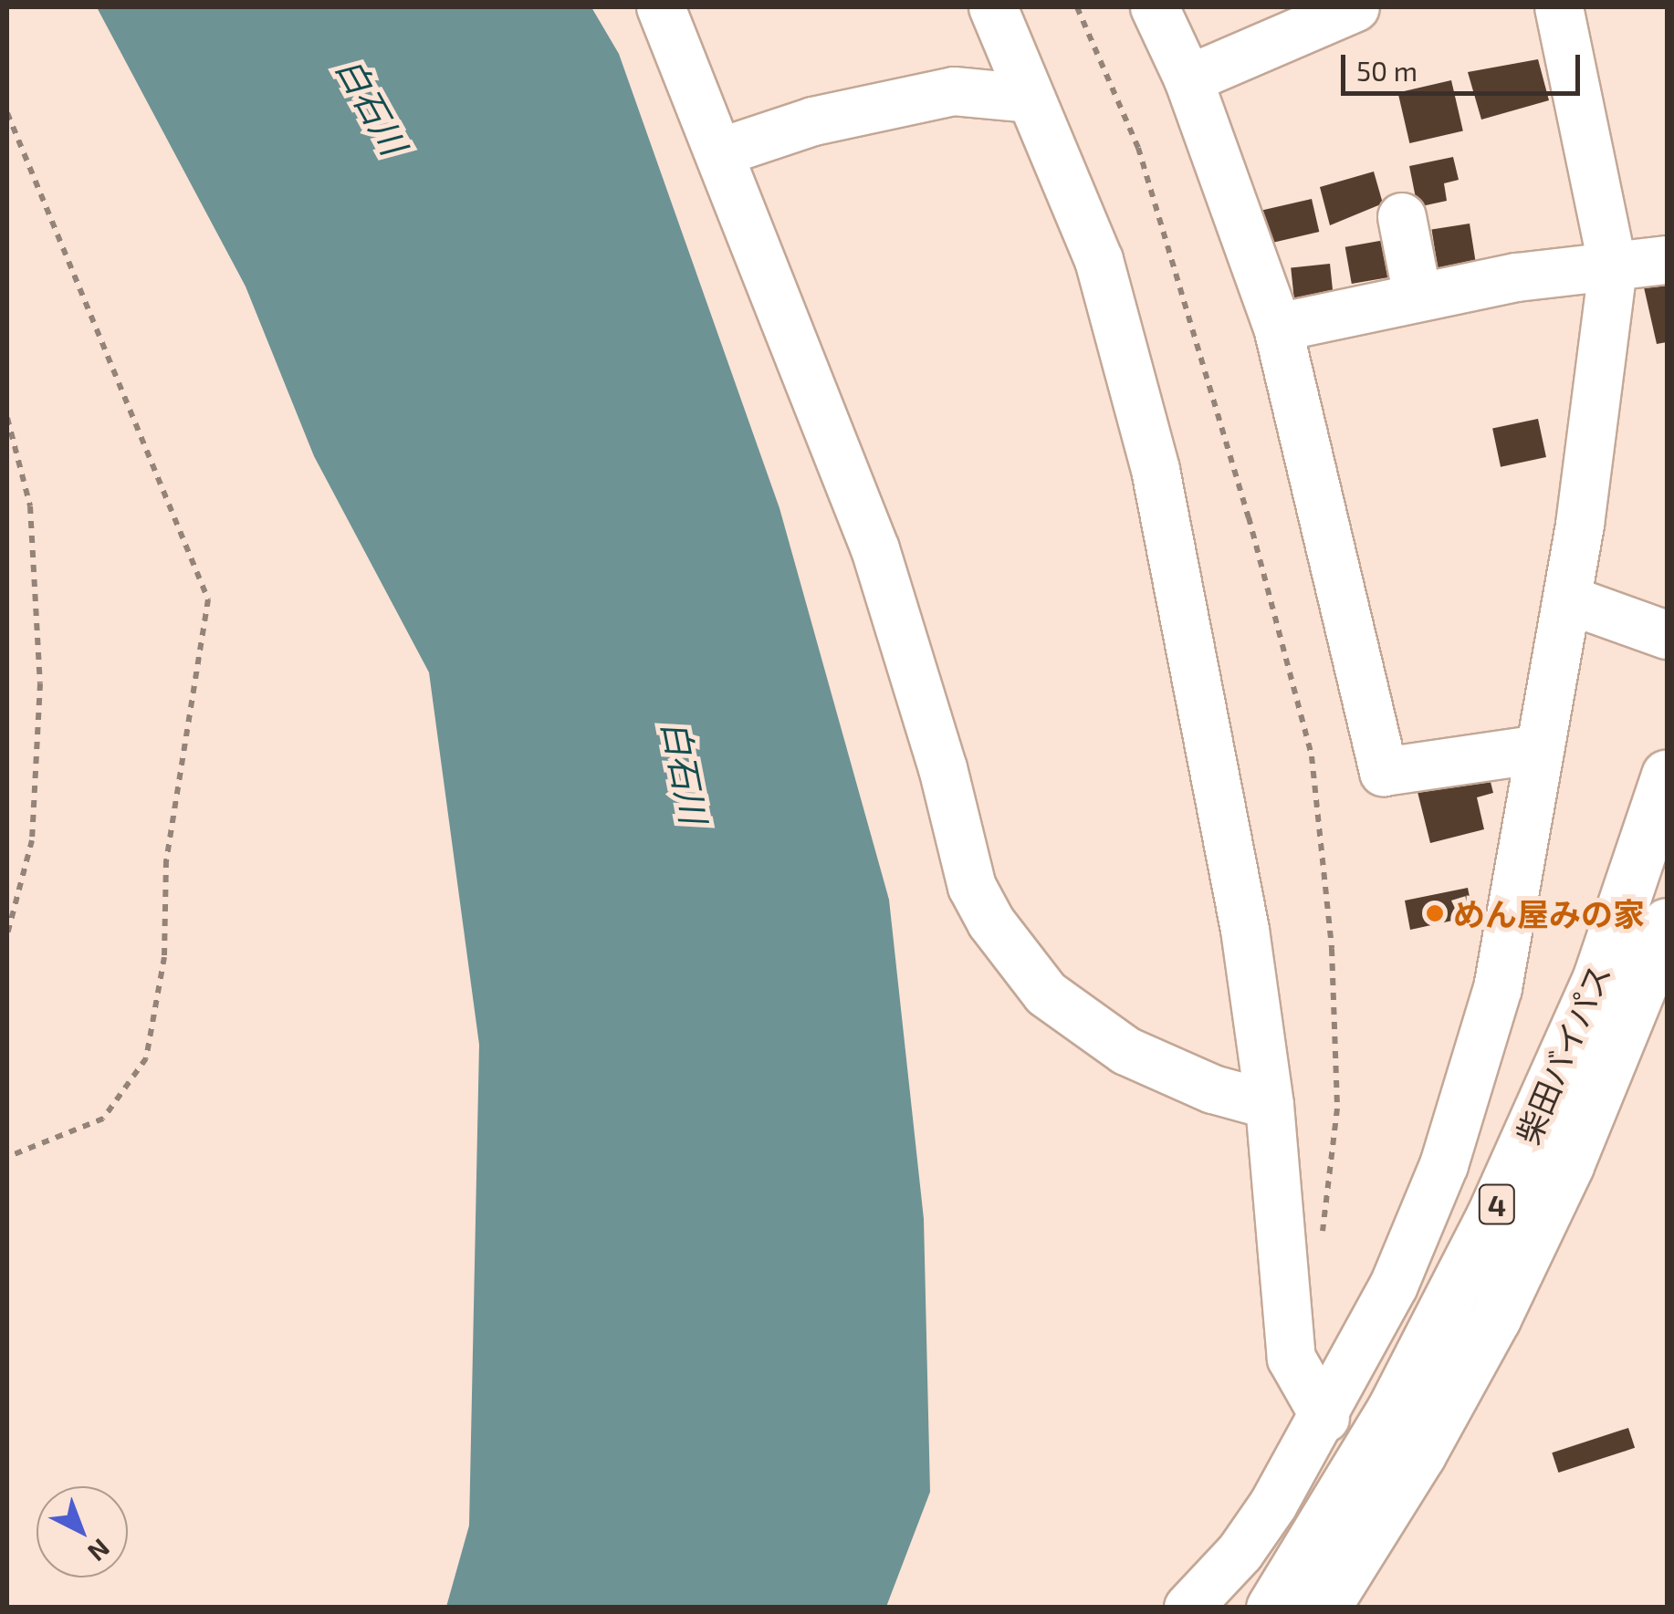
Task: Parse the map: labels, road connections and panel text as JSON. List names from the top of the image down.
{
  "streets": {
    "highway": ["柴田バイパス", "4"]
  },
  "water": ["白石川"],
  "places": ["めん屋みの家"],
  "scale_bar": "50 m",
  "north": "bottom right"
}
